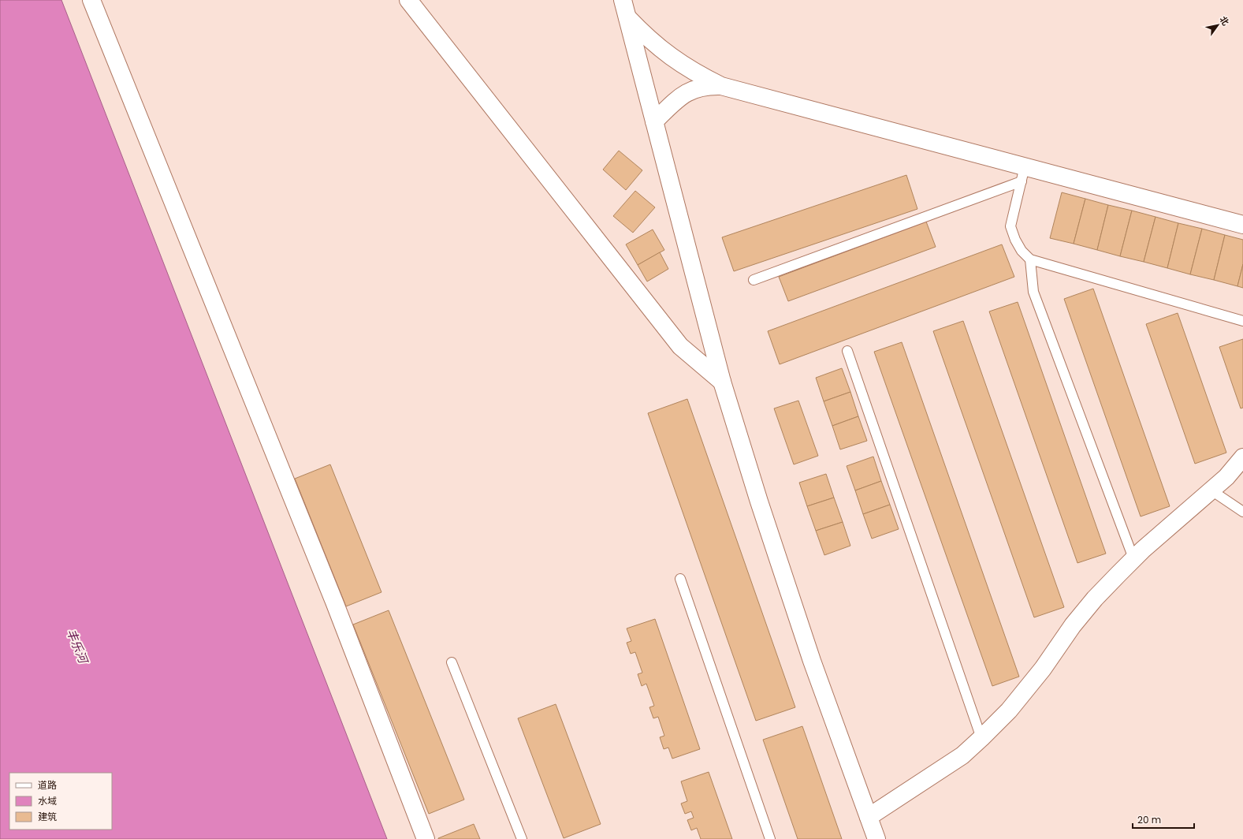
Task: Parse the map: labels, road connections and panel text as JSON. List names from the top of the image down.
{
  "water": ["丰乐河"],
  "legend": ["道路", "水域", "建筑"],
  "scale_bar": "20 m",
  "north": "top right"
}
